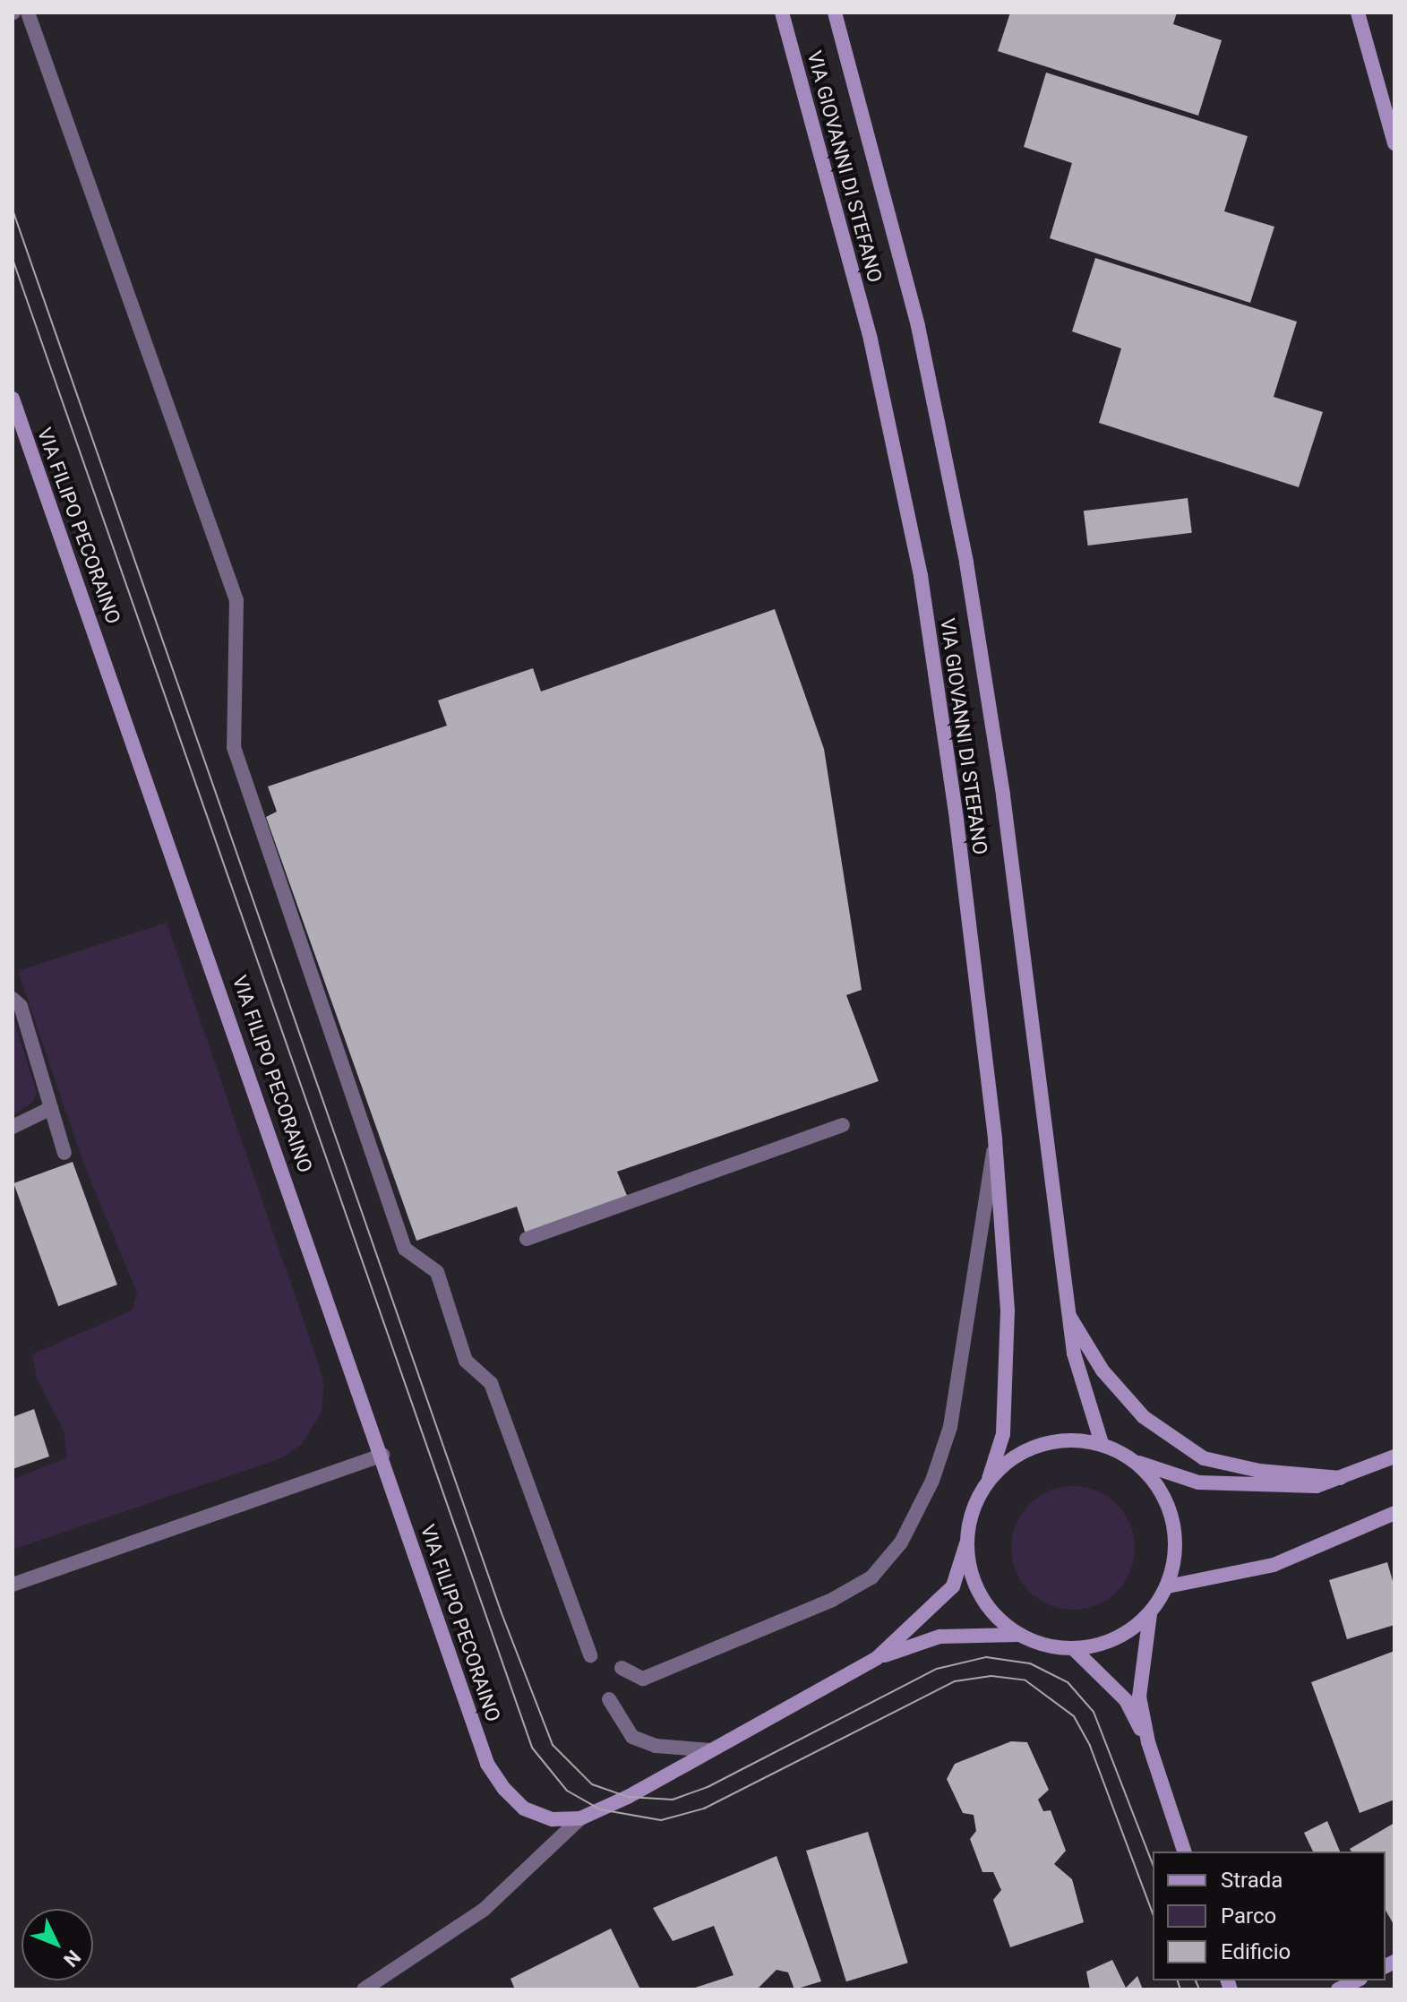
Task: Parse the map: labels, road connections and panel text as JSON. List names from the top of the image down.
{
  "streets": {
    "street": ["VIA GIOVANNI DI STEFANO", "VIA FILIPO PECORAINO"]
  },
  "legend": ["Strada", "Parco", "Edificio"],
  "north": "bottom right"
}
